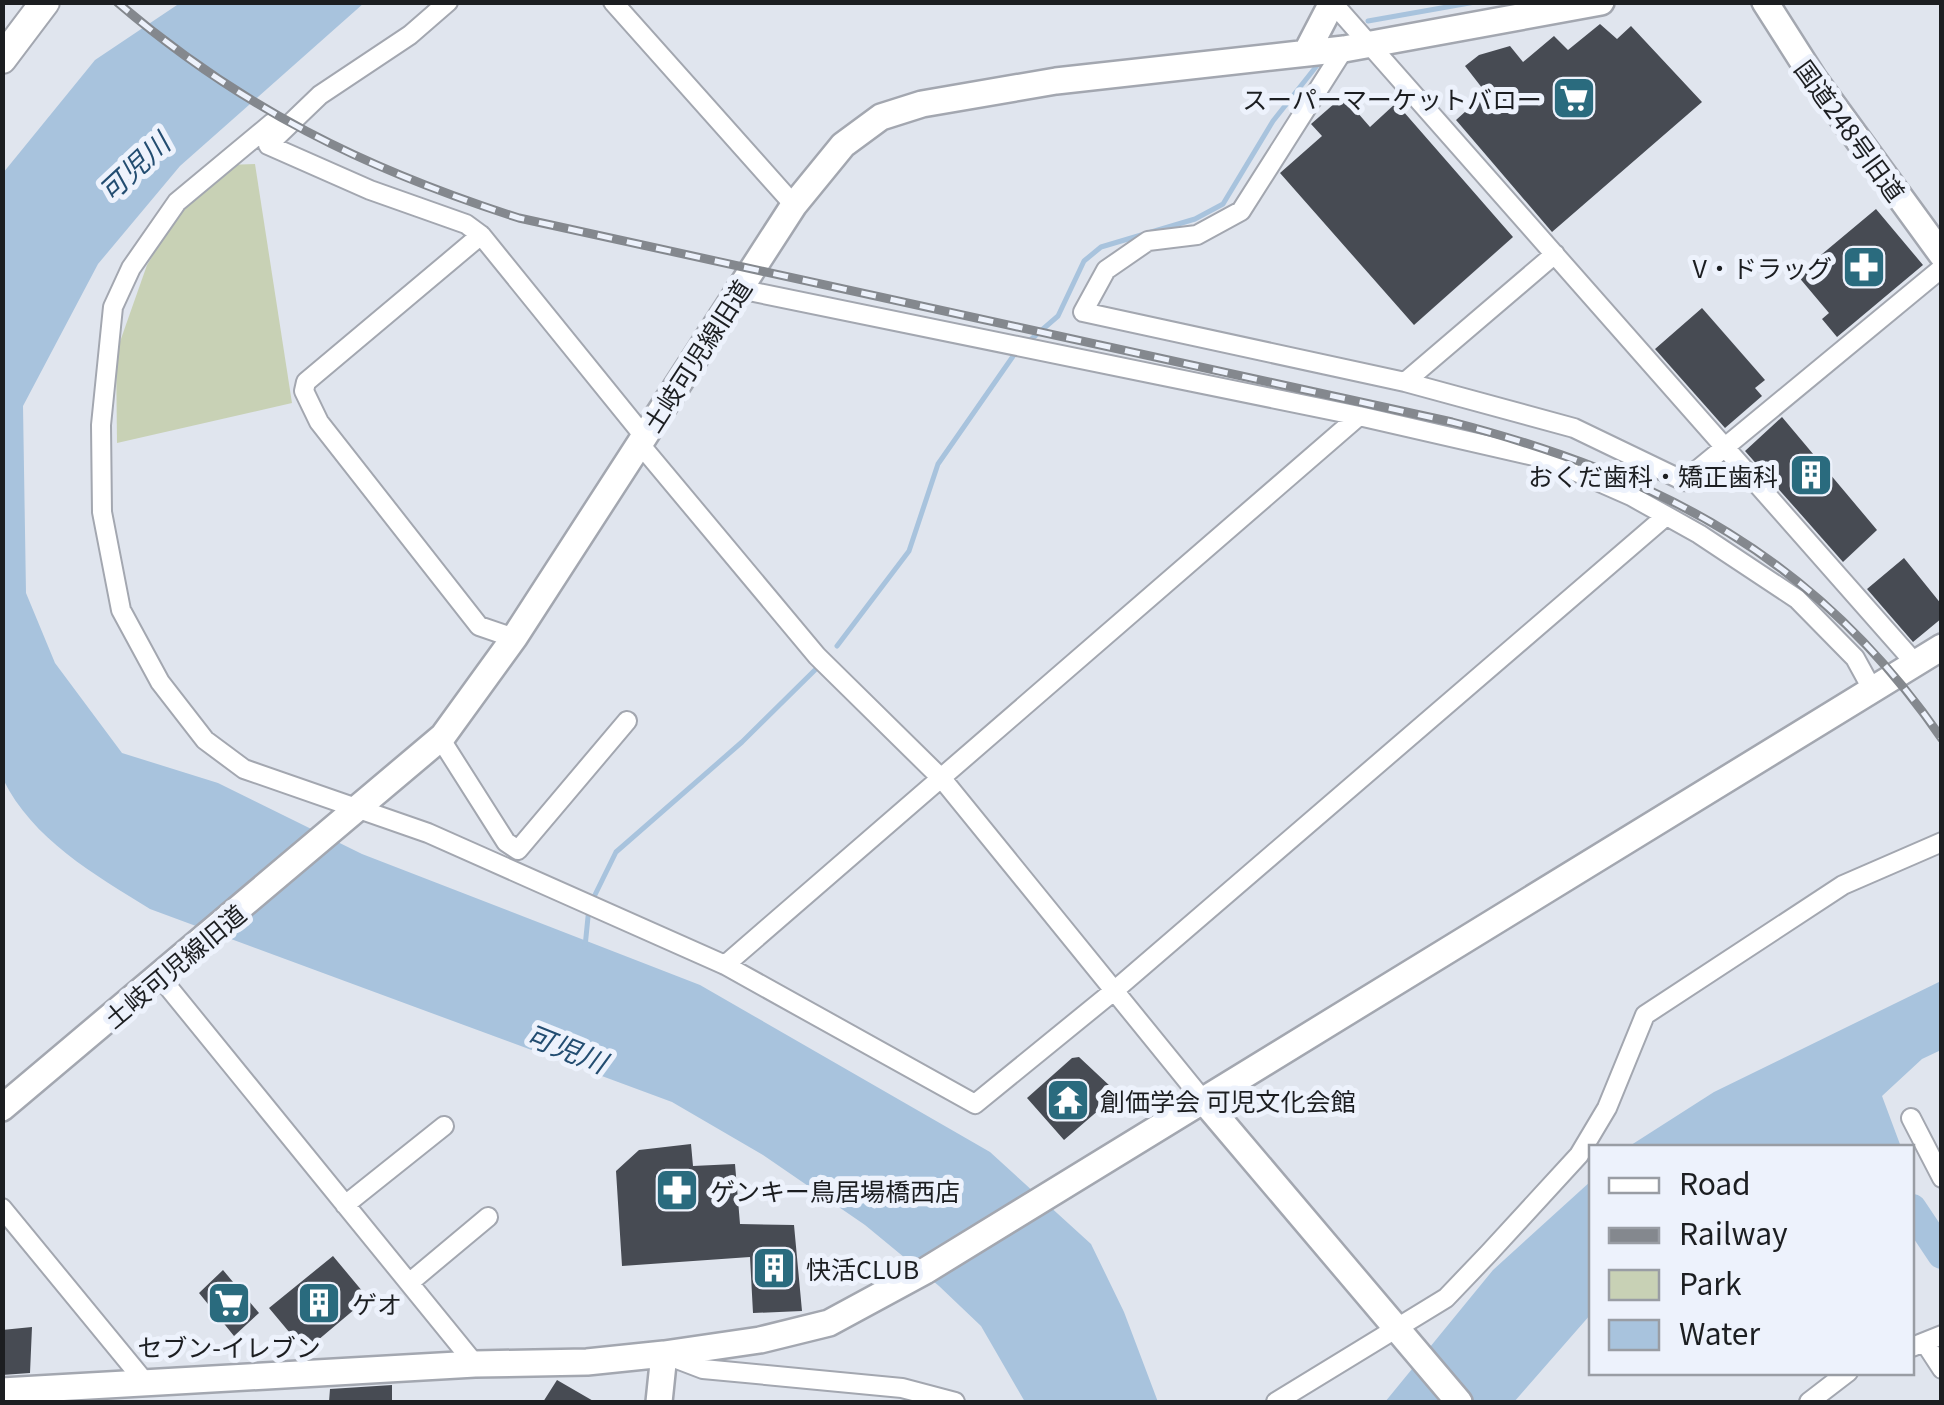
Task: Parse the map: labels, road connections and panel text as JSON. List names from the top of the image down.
{
  "streets": {
    "street": ["国道248号旧道", "土岐可児線旧道"]
  },
  "water": ["可児川"],
  "places": {
    "supermarket": ["スーパーマーケットバロー", "セブン-イレブン"],
    "pharmacy": ["V・ドラッグ", "ゲンキー鳥居場橋西店"],
    "building": ["おくだ歯科・矯正歯科", "快活CLUB", "ゲオ"],
    "temple": ["創価学会 可児文化会館"]
  },
  "legend": [
    "Road",
    "Railway",
    "Park",
    "Water"
  ]
}
